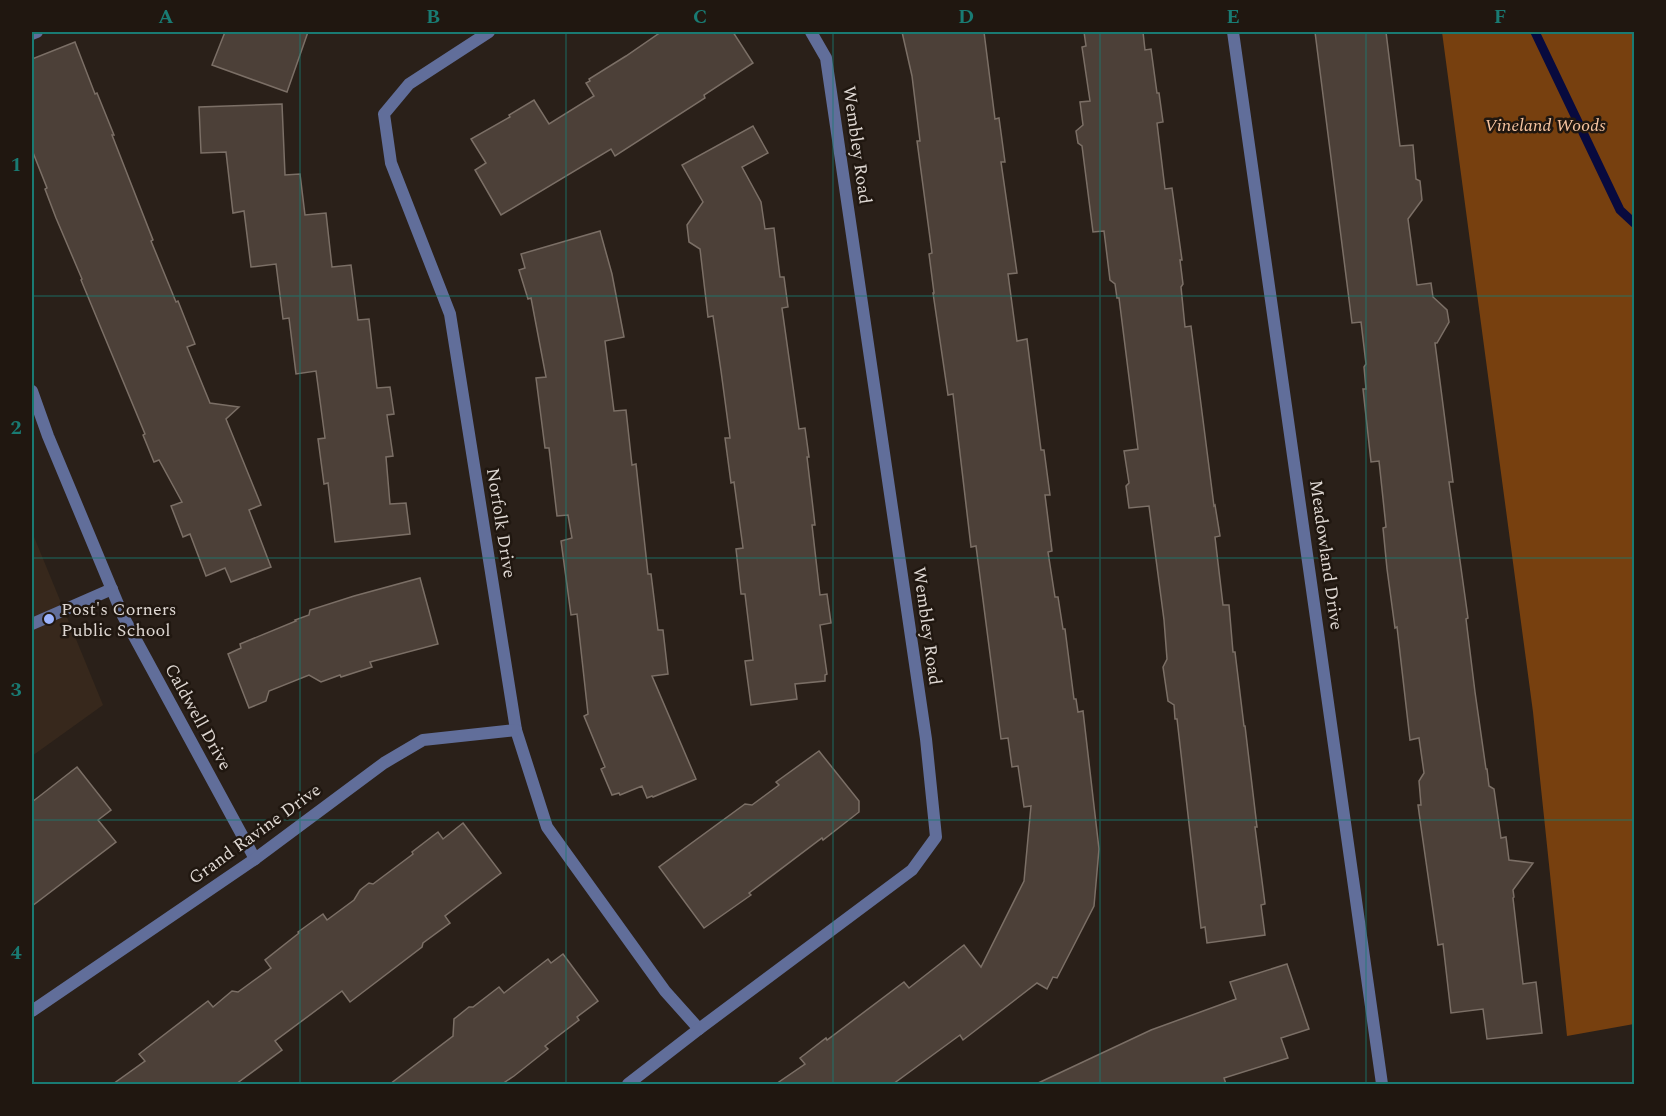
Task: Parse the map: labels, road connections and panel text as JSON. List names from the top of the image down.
{
  "streets": {
    "street": [
      "Wembley Road",
      "Norfolk Drive",
      "Meadowland Drive",
      "Caldwell Drive",
      "Grand Ravine Drive"
    ]
  },
  "crossings": [
    ["Wembley Road", "Norfolk Drive"],
    ["Norfolk Drive", "Grand Ravine Drive"],
    ["Caldwell Drive", "Grand Ravine Drive"]
  ],
  "parks": ["Vineland Woods"],
  "places": ["Post's Corners Public School"],
  "grid": {
    "columns": [
      "A",
      "B",
      "C",
      "D",
      "E",
      "F"
    ],
    "rows": [
      "1",
      "2",
      "3",
      "4"
    ]
  }
}
